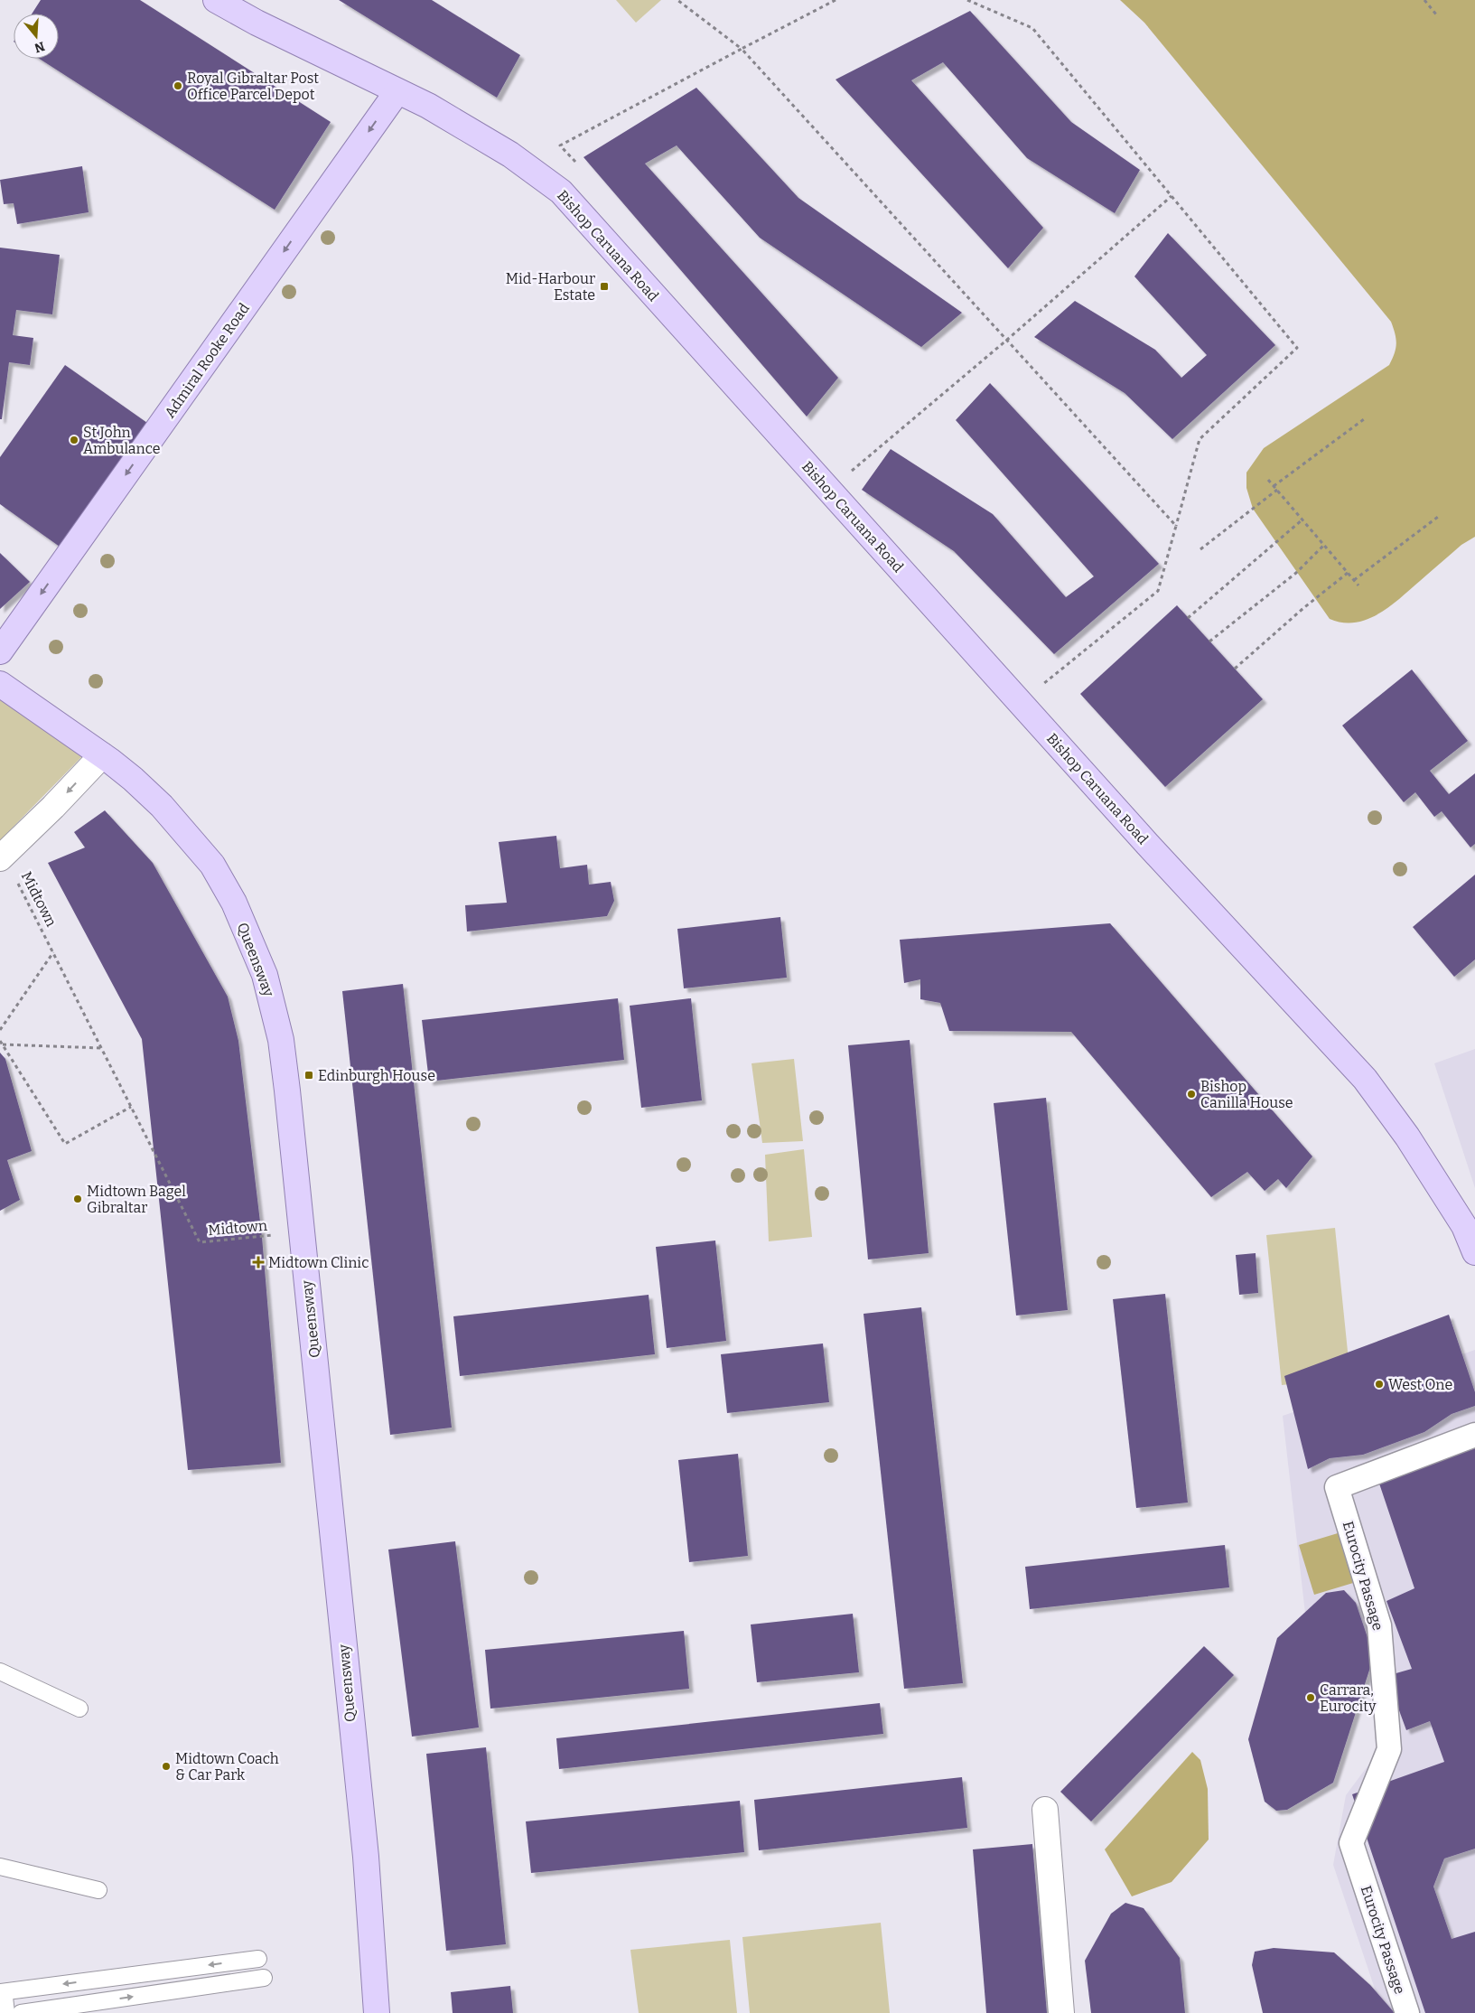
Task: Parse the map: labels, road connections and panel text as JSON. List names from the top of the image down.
{
  "streets": {
    "main road": ["Bishop Caruana Road", "Admiral Rooke Road", "Queensway"],
    "street": ["Eurocity Passage"],
    "path": ["Midtown"]
  },
  "crossings": [
    ["Bishop Caruana Road", "Admiral Rooke Road"]
  ],
  "one_way": ["Admiral Rooke Road"],
  "places": {
    "other": [
      "Royal Gibraltar Post Office Parcel Depot",
      "St John Ambulance",
      "Bishop Canilla House",
      "Midtown Bagel Gibraltar",
      "West One",
      "Carrara, Eurocity",
      "Midtown Coach & Car Park"
    ],
    "transit": ["Mid-Harbour Estate", "Edinburgh House"],
    "health": ["Midtown Clinic"]
  },
  "north": "bottom"
}
